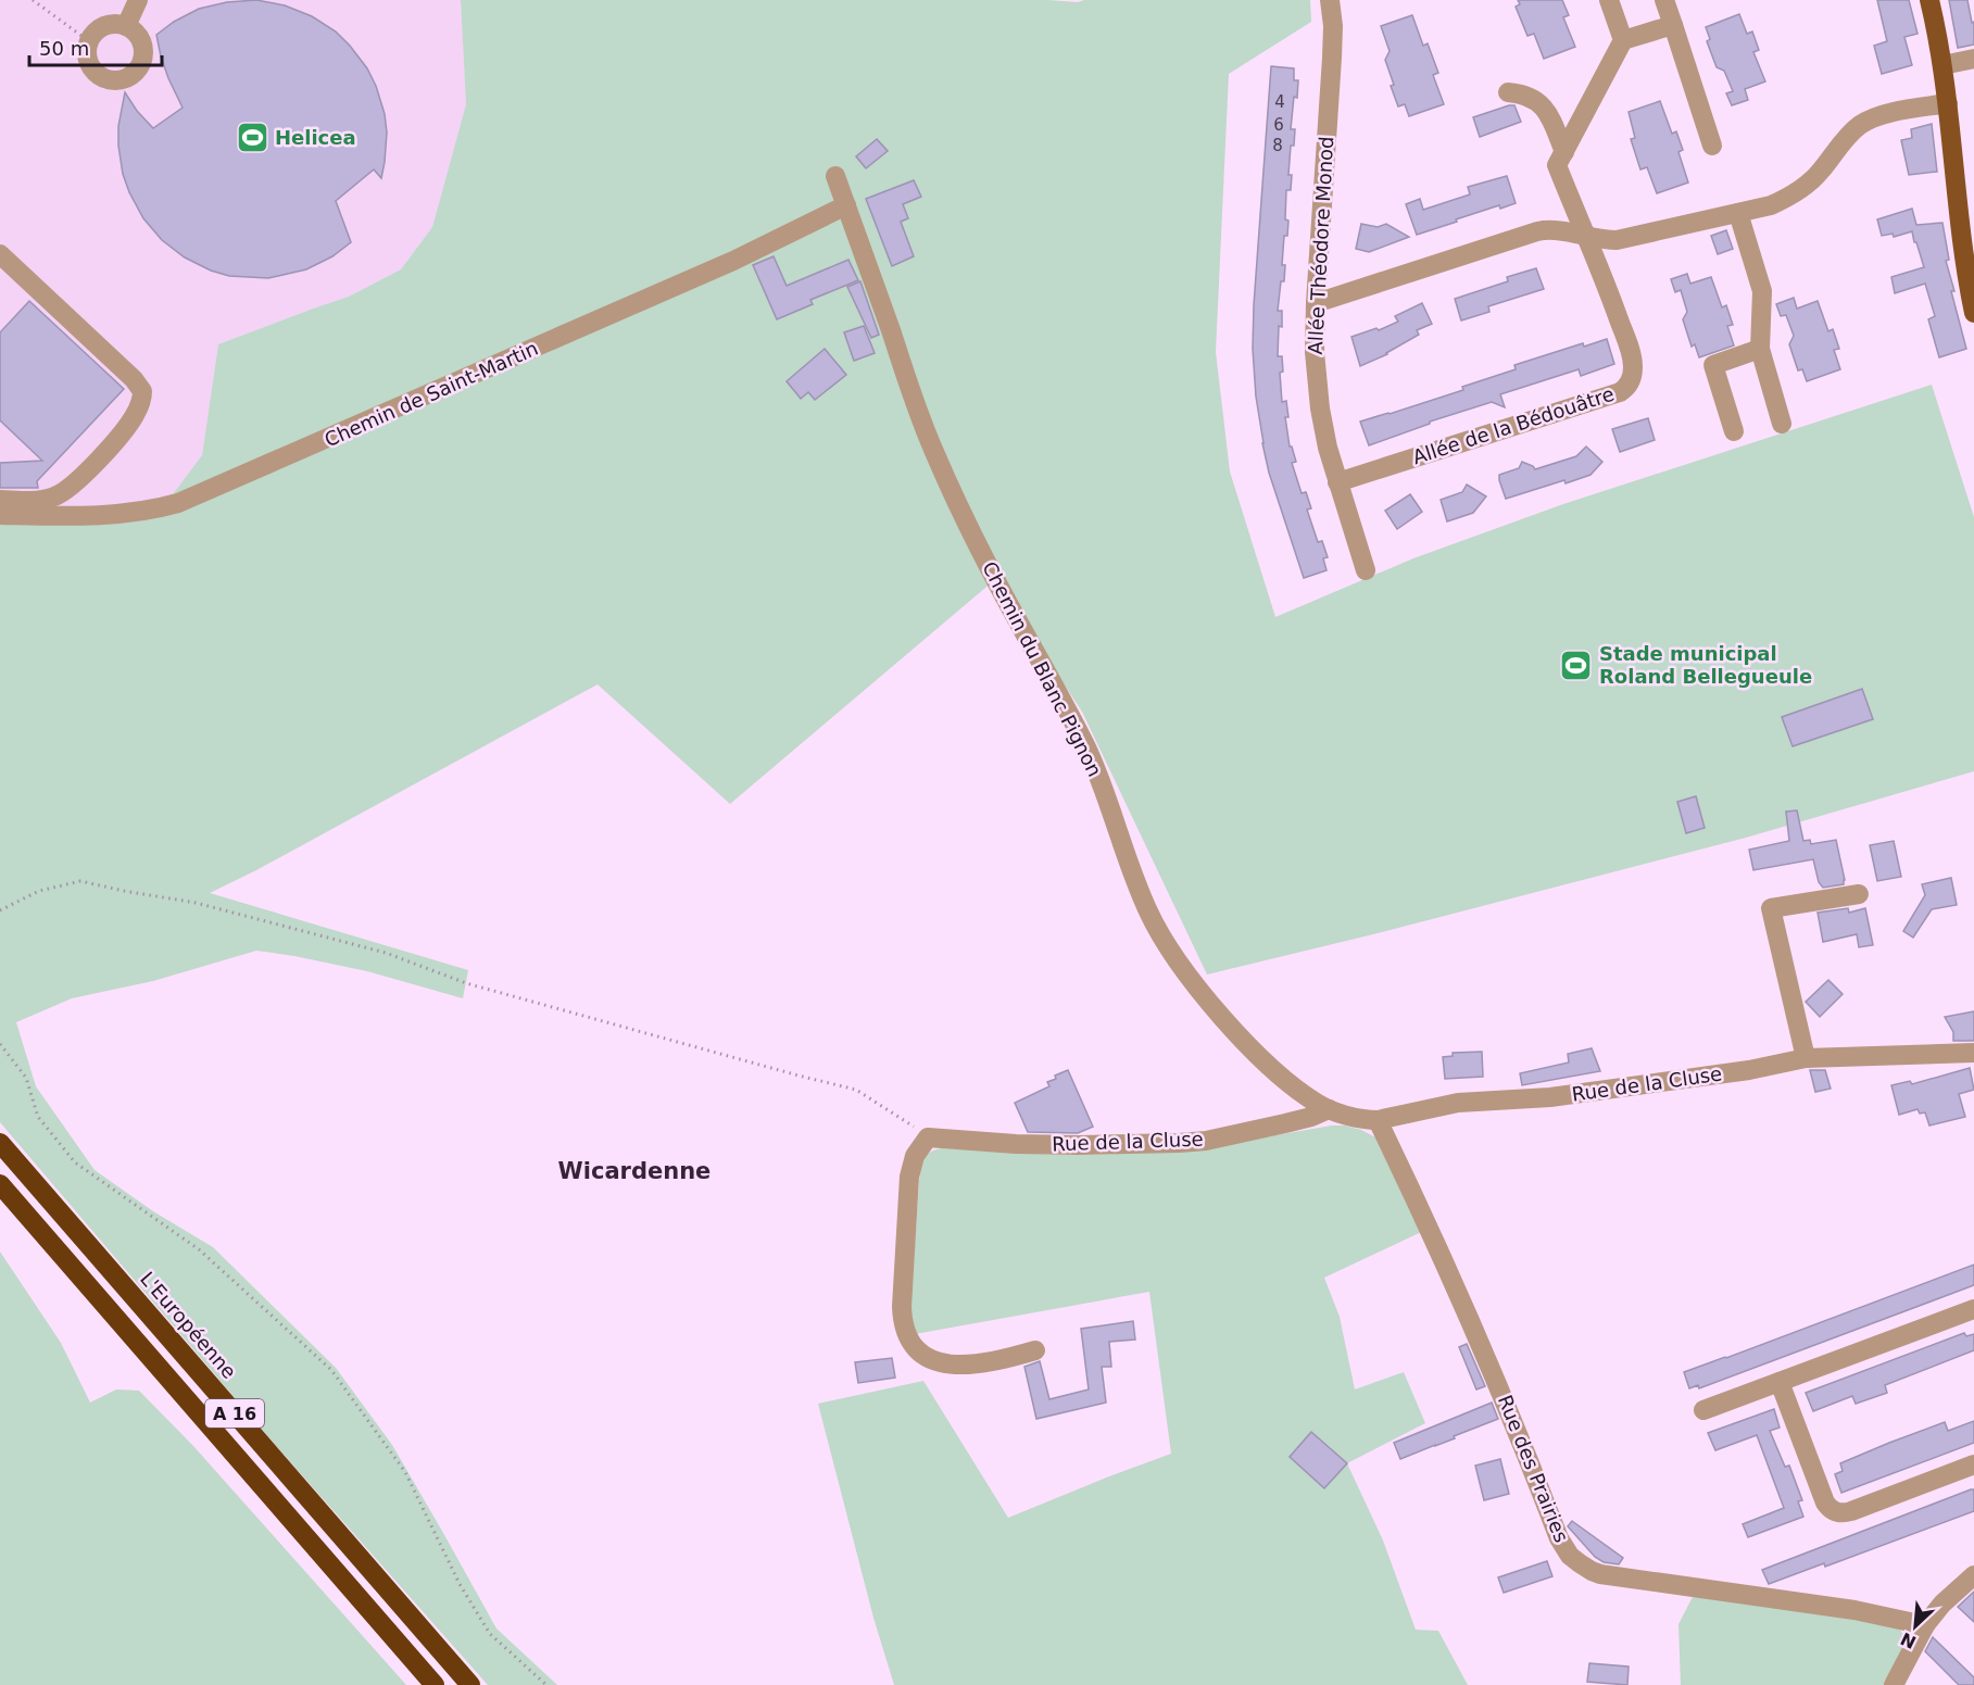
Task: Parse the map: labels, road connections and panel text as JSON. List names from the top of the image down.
{
  "streets": {
    "highway": ["L'Européenne", "A 16"],
    "street": [
      "Allée Théodore Monod",
      "Chemin de Saint-Martin",
      "Allée de la Bédouâtre",
      "Chemin du Blanc Pignon",
      "Rue de la Cluse",
      "Rue des Prairies"
    ]
  },
  "crossings": [
    ["Allée Théodore Monod", "Allée de la Bédouâtre"],
    ["Chemin de Saint-Martin", "Chemin du Blanc Pignon"],
    ["Chemin du Blanc Pignon", "Rue de la Cluse"],
    ["Rue de la Cluse", "Rue des Prairies"]
  ],
  "districts": ["Wicardenne"],
  "places": {
    "sports": ["Helicea", "Stade municipal Roland Bellegueule"]
  },
  "house_numbers": ["4", "6", "8"],
  "scale_bar": "50 m",
  "north": "bottom left"
}
